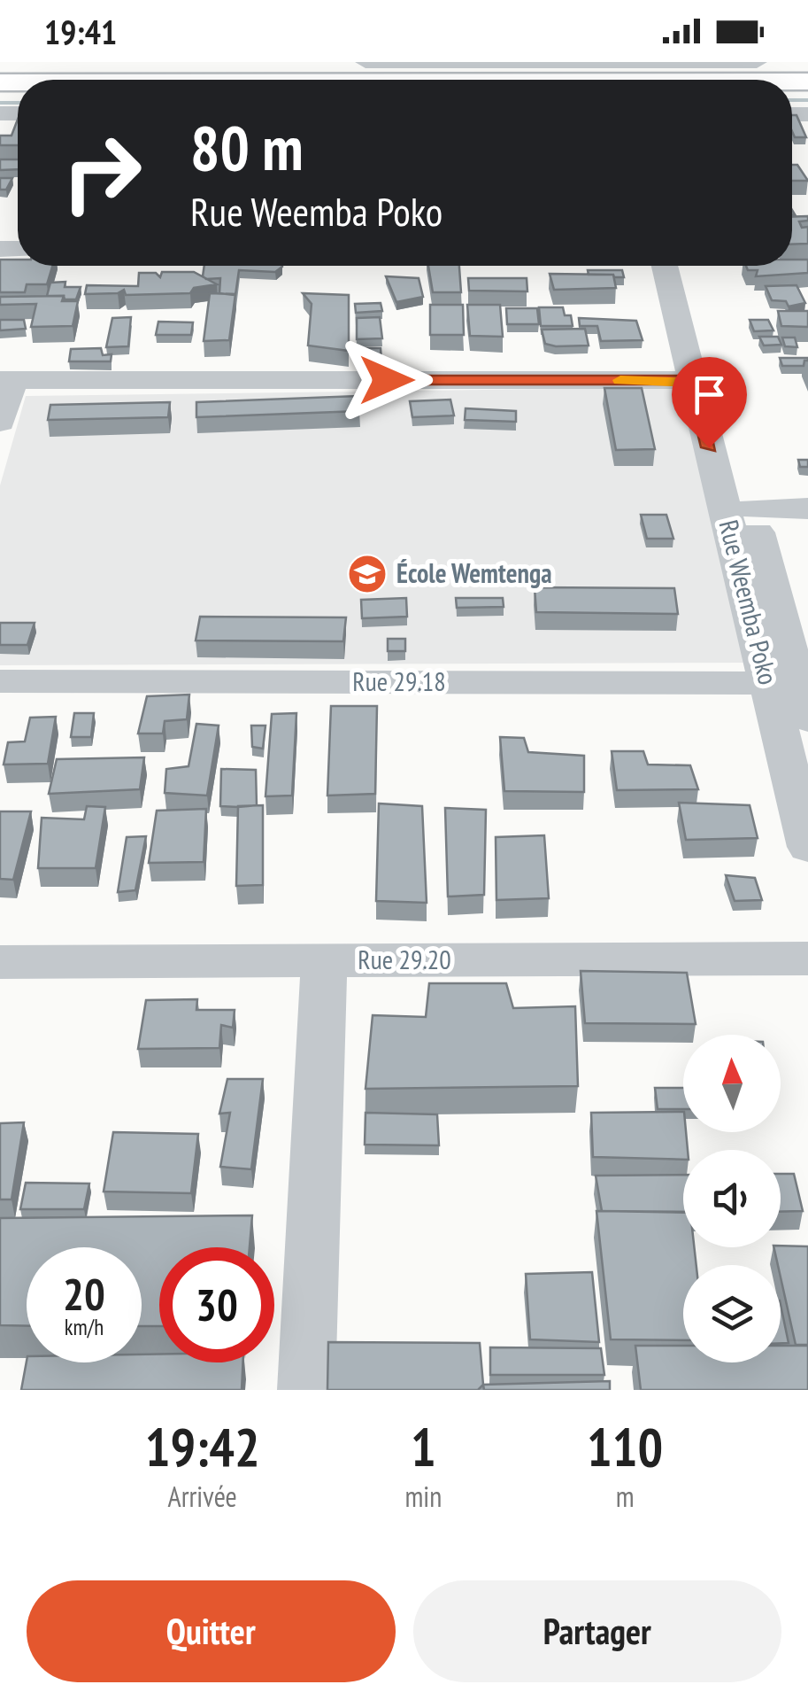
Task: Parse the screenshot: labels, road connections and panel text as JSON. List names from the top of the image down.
{
  "streets": {
    "street": ["Rue Weemba Poko", "Rue 29.18", "Rue 29.20"]
  },
  "crossings": [
    ["Rue Weemba Poko", "Rue 29.18"]
  ],
  "places": {
    "school or university": ["École Wemtenga"]
  },
  "north": "top",
  "page": {
    "status": "19:41",
    "turn": ["80 m", "Rue Weemba Poko"],
    "speed": "20 km/h",
    "limit": "30",
    "eta": [
      "19:42",
      "Arrivée",
      "1",
      "min",
      "110",
      "m"
    ],
    "buttons": ["Quitter", "Partager"]
  }
}
